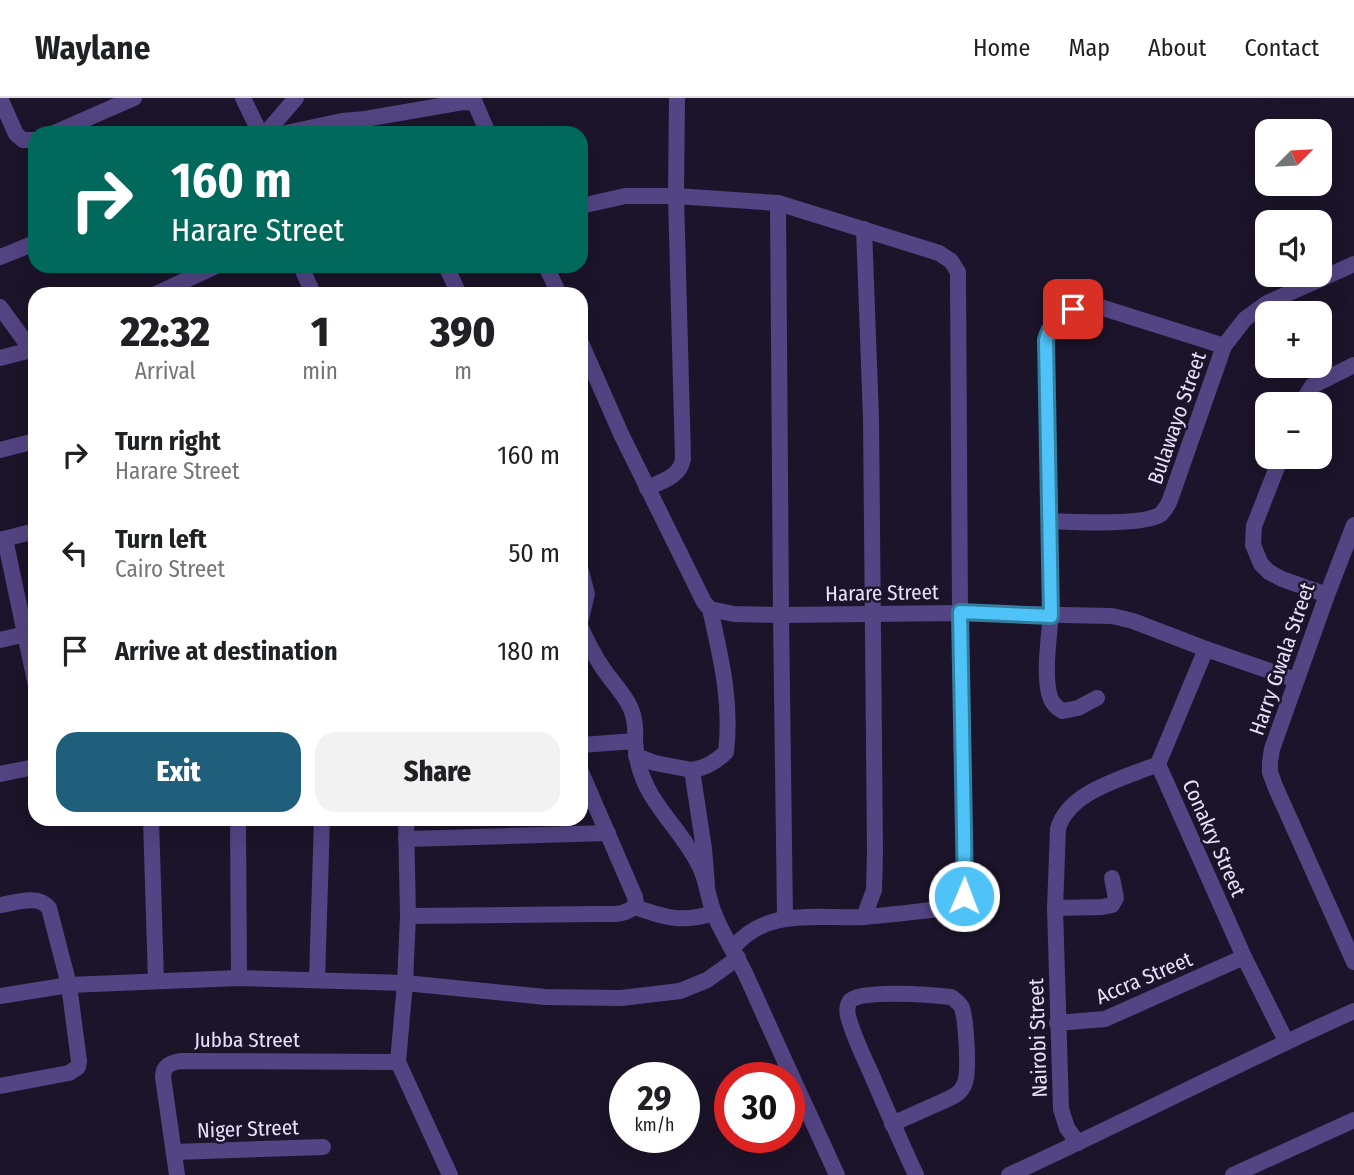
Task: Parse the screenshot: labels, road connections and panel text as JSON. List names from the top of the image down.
{
  "streets": {
    "street": [
      "Bulawayo Street",
      "Harare Street",
      "Harry Gwala Street",
      "Conakry Street",
      "Accra Street",
      "Nairobi Street",
      "Jubba Street",
      "Niger Street"
    ]
  },
  "crossings": [
    ["Harare Street", "Harry Gwala Street"],
    ["Harare Street", "Conakry Street"],
    ["Conakry Street", "Accra Street"],
    ["Conakry Street", "Nairobi Street"],
    ["Accra Street", "Nairobi Street"],
    ["Jubba Street", "Niger Street"]
  ],
  "north": "top right",
  "page": {
    "header": "Waylane",
    "nav": [
      "Home",
      "Map",
      "About",
      "Contact"
    ],
    "map_buttons": ["+", "−"],
    "turn": ["160 m", "Harare Street"],
    "eta": [
      "22:32",
      "Arrival",
      "1",
      "min",
      "390",
      "m"
    ],
    "list": [
      {
        "name": "Turn right",
        "note": "Harare Street",
        "value": "160 m"
      },
      {
        "name": "Turn left",
        "note": "Cairo Street",
        "value": "50 m"
      },
      {
        "name": "Arrive at destination",
        "value": "180 m"
      }
    ],
    "buttons": ["Exit", "Share"],
    "speed": "29 km/h",
    "limit": "30"
  }
}
